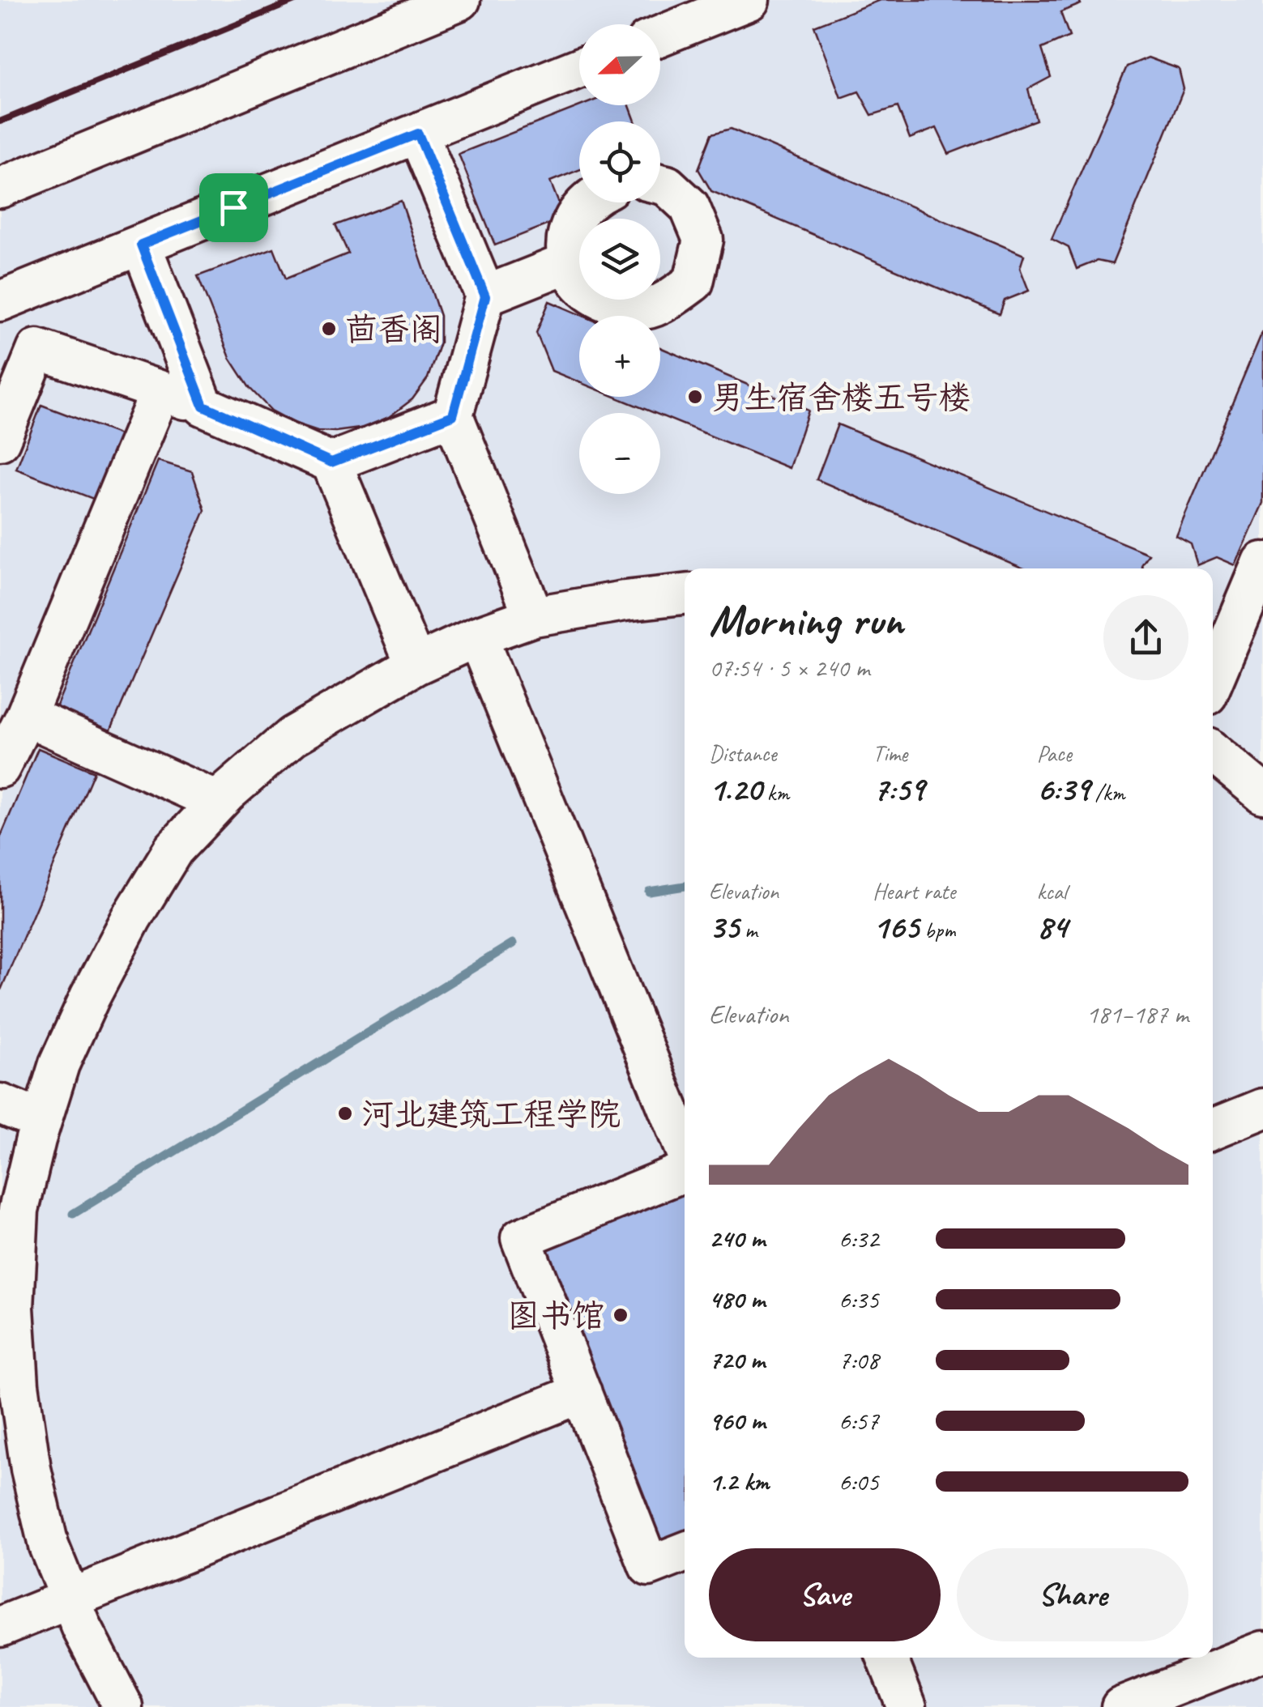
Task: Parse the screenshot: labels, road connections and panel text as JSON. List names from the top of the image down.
{
  "places": [
    "茴香阁",
    "男生宿舍楼五号楼",
    "河北建筑工程学院",
    "图书馆"
  ],
  "north": "left",
  "page": {
    "map_buttons": ["+", "−"],
    "heading": ["Morning run", "07:54 · 5 × 240 m"],
    "stats": [
      ["Distance", "1.20 km"],
      ["Time", "7:59"],
      ["Pace", "6:39 /km"],
      ["Elevation", "35 m"],
      ["Heart rate", "165 bpm"],
      ["kcal", "84"]
    ],
    "chart": ["Elevation", "181–187 m"],
    "list": [
      {
        "name": "240 m",
        "note": "6:32"
      },
      {
        "name": "480 m",
        "note": "6:35"
      },
      {
        "name": "720 m",
        "note": "7:08"
      },
      {
        "name": "960 m",
        "note": "6:57"
      },
      {
        "name": "1.2 km",
        "note": "6:05"
      }
    ],
    "buttons": ["Save", "Share"]
  }
}
